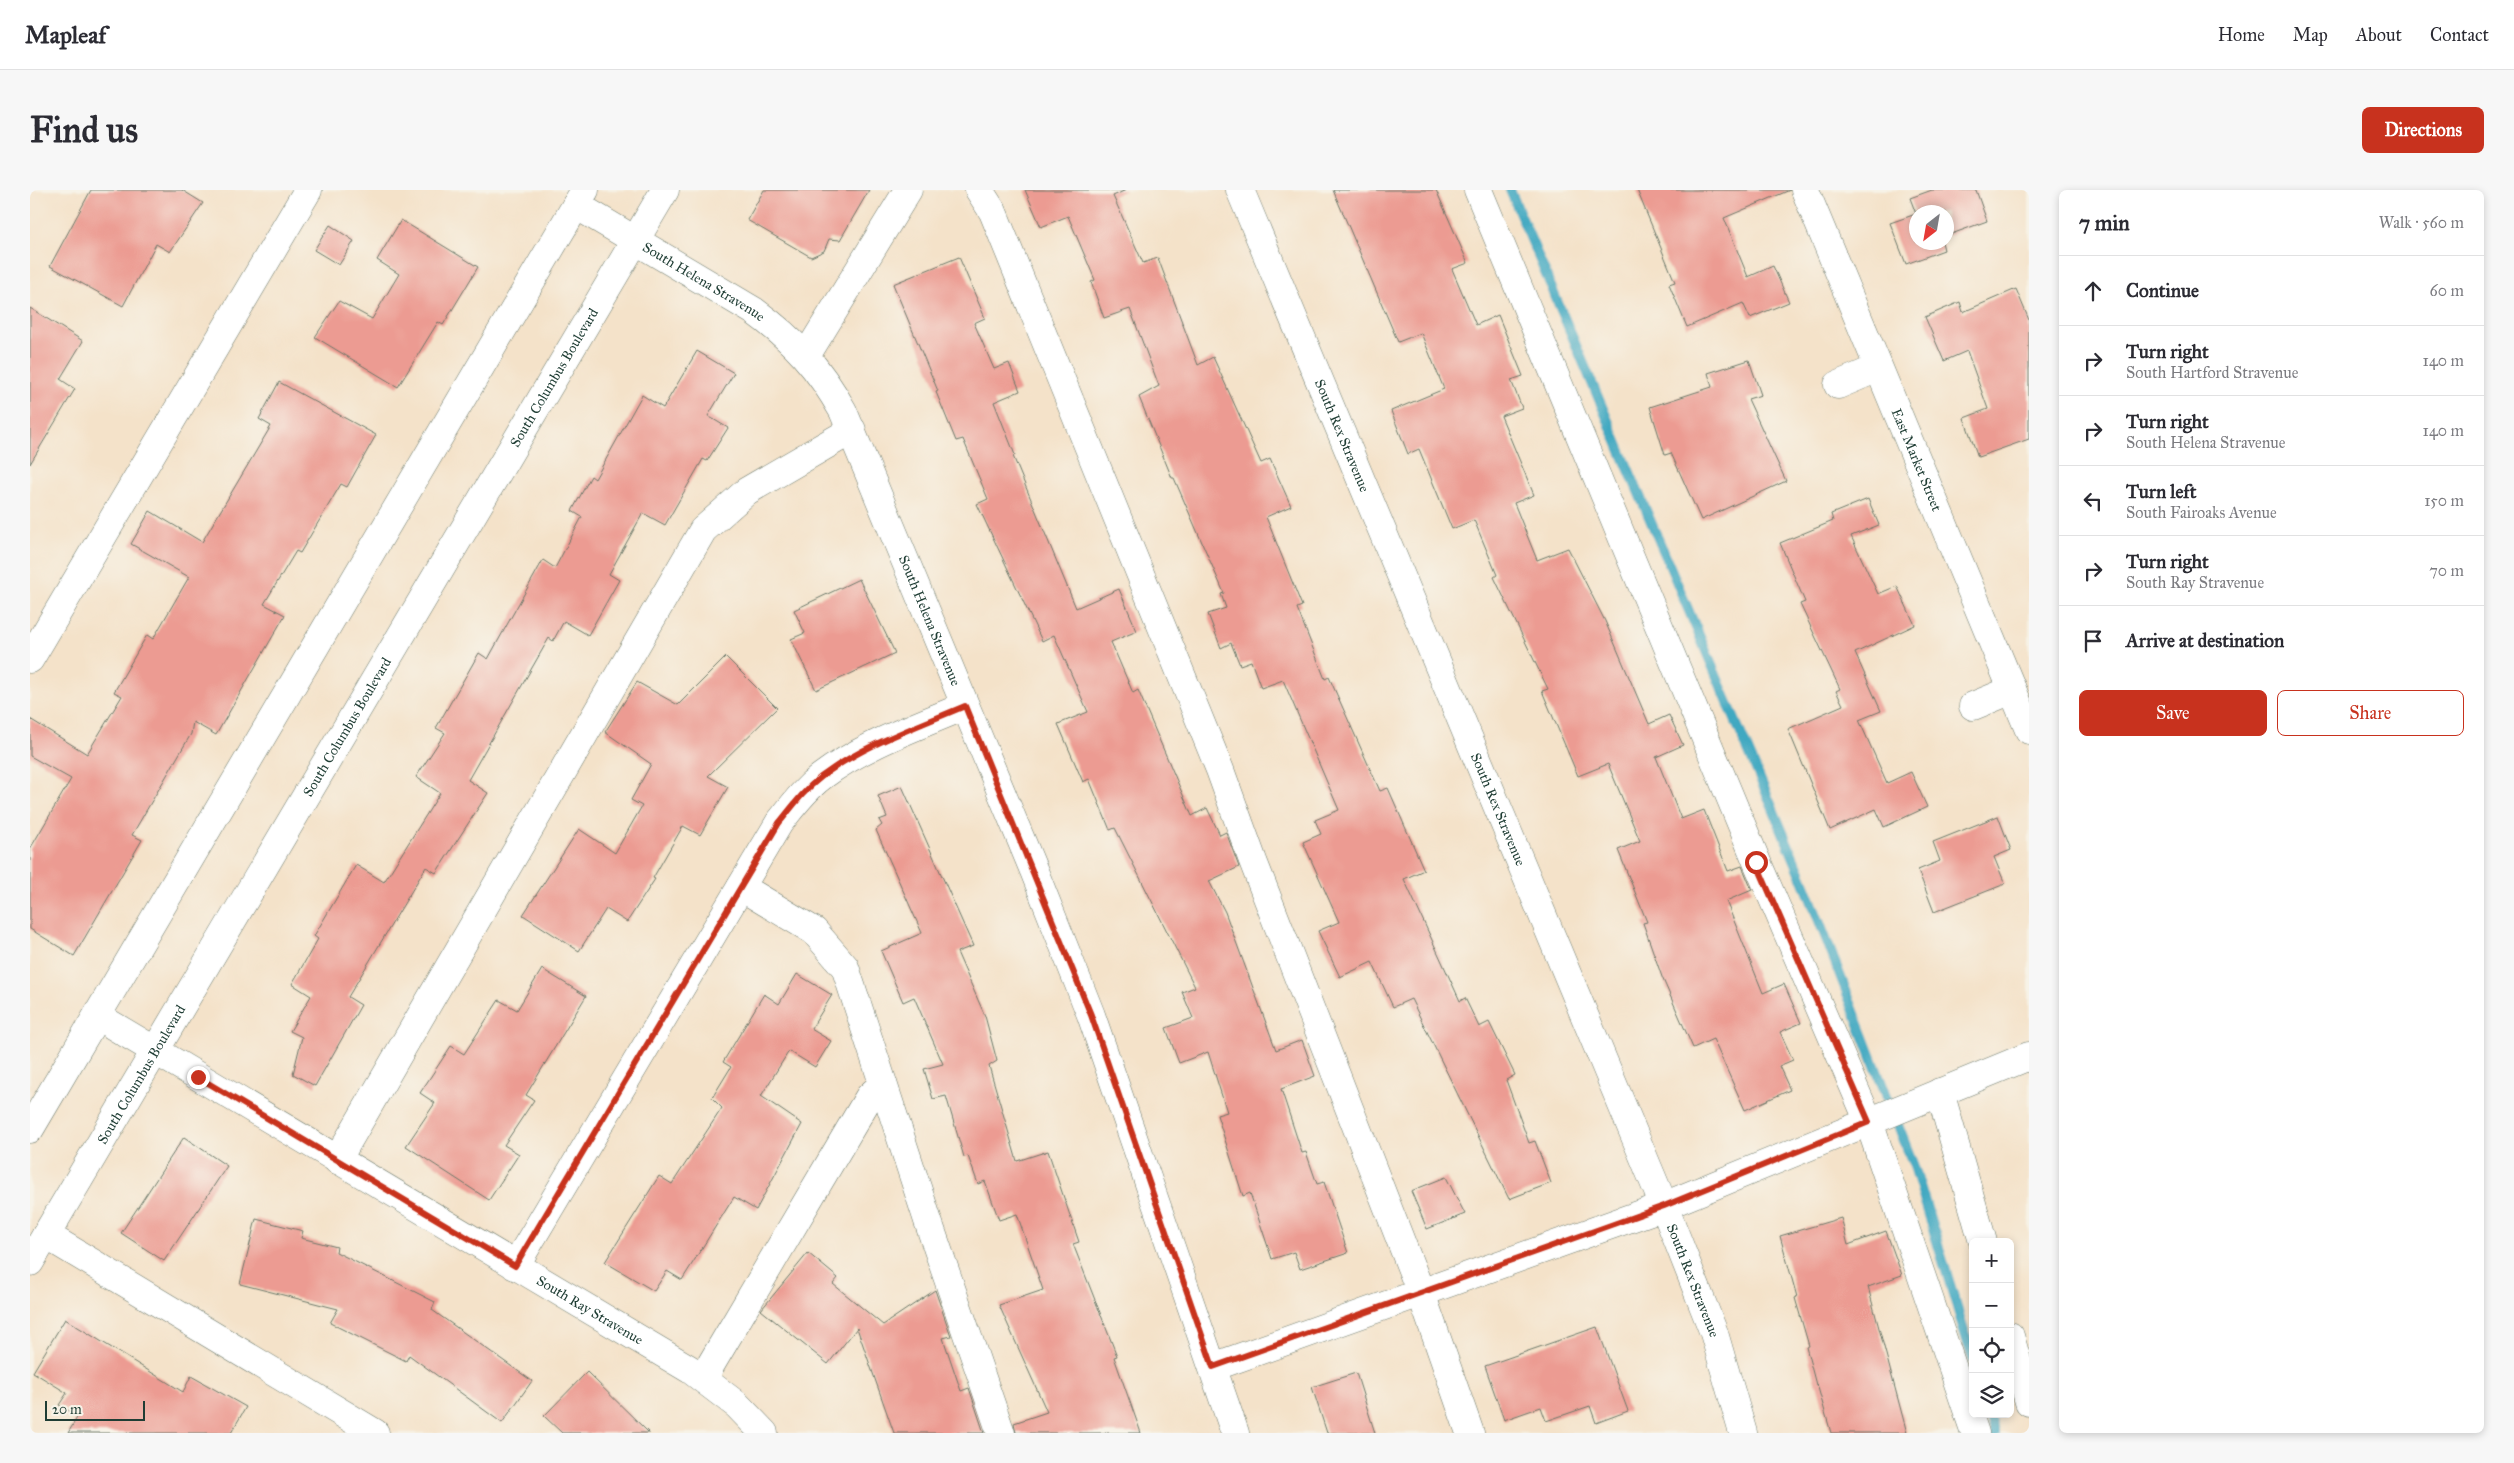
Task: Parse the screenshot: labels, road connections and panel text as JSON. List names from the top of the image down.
{
  "streets": {
    "street": [
      "South Helena Stravenue",
      "South Columbus Boulevard",
      "South Rex Stravenue",
      "East Market Street",
      "South Ray Stravenue"
    ]
  },
  "crossings": [
    ["South Helena Stravenue", "South Columbus Boulevard"],
    ["South Columbus Boulevard", "South Ray Stravenue"]
  ],
  "scale_bar": "20 m",
  "north": "bottom left",
  "page": {
    "header": "Mapleaf",
    "nav": [
      "Home",
      "Map",
      "About",
      "Contact"
    ],
    "buttons": [
      "Directions",
      ["Save", "Share"]
    ],
    "title": "Find us",
    "heading": ["7 min", "Walk · 560 m"],
    "list": [
      ["Continue", "60 m"],
      ["Turn right", "South Hartford Stravenue", "140 m"],
      ["Turn right", "South Helena Stravenue", "140 m"],
      ["Turn left", "South Fairoaks Avenue", "150 m"],
      ["Turn right", "South Ray Stravenue", "70 m"],
      "Arrive at destination"
    ],
    "map_buttons": ["+", "−"],
    "scale": "20 m"
  }
}
